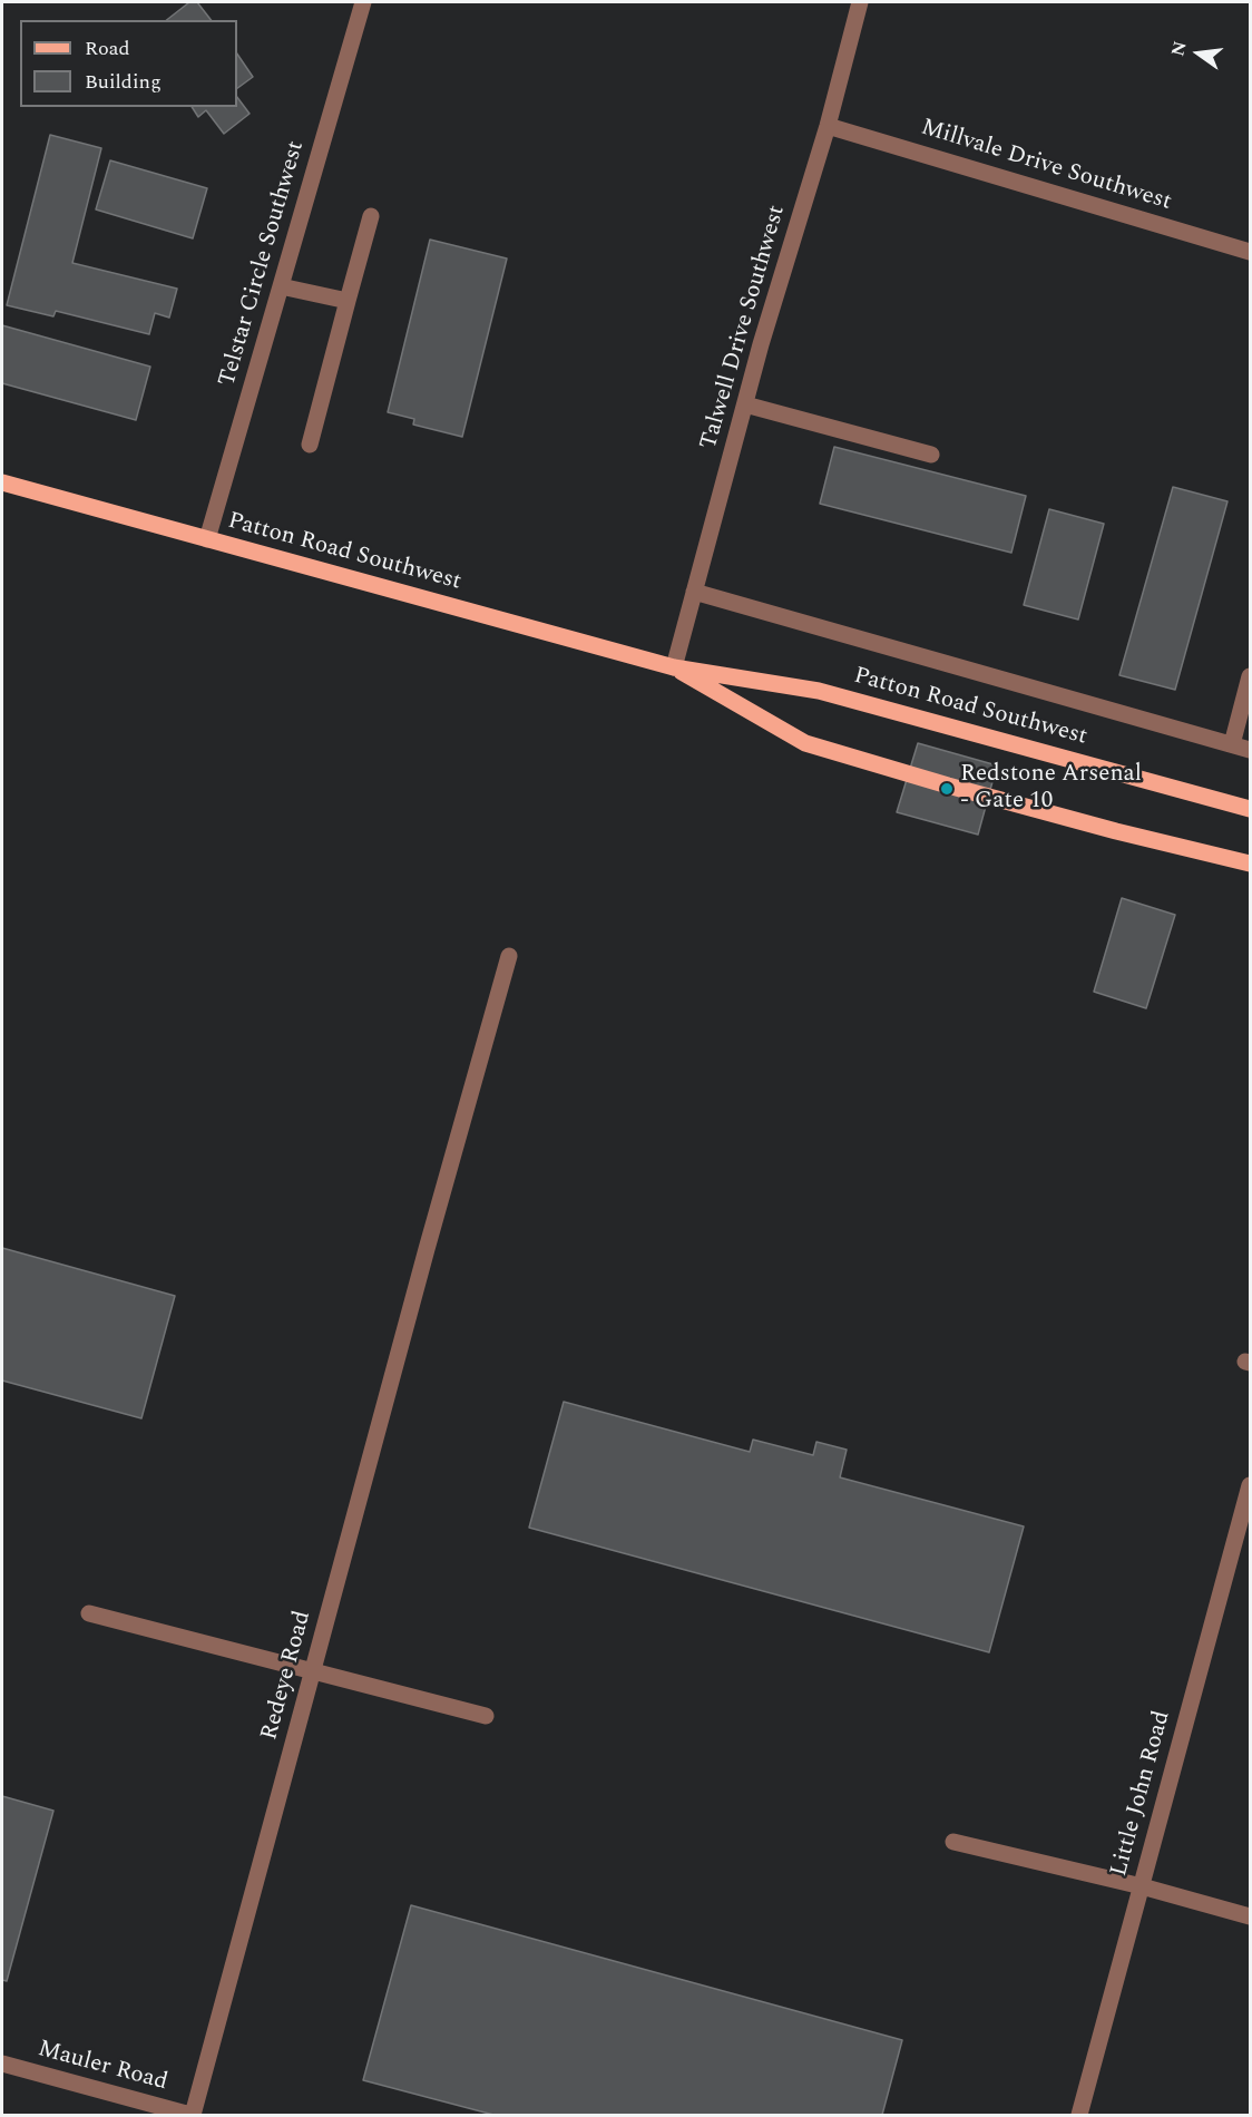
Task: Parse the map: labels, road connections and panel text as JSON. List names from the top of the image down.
{
  "streets": {
    "main road": ["Patton Road Southwest"],
    "street": [
      "Millvale Drive Southwest",
      "Telstar Circle Southwest",
      "Talwell Drive Southwest",
      "Redeye Road",
      "Little John Road",
      "Mauler Road"
    ]
  },
  "crossings": [
    ["Millvale Drive Southwest", "Talwell Drive Southwest"],
    ["Telstar Circle Southwest", "Patton Road Southwest"],
    ["Talwell Drive Southwest", "Patton Road Southwest"],
    ["Redeye Road", "Mauler Road"]
  ],
  "places": ["Redstone Arsenal - Gate 10"],
  "legend": ["Road", "Building"],
  "north": "left"
}
